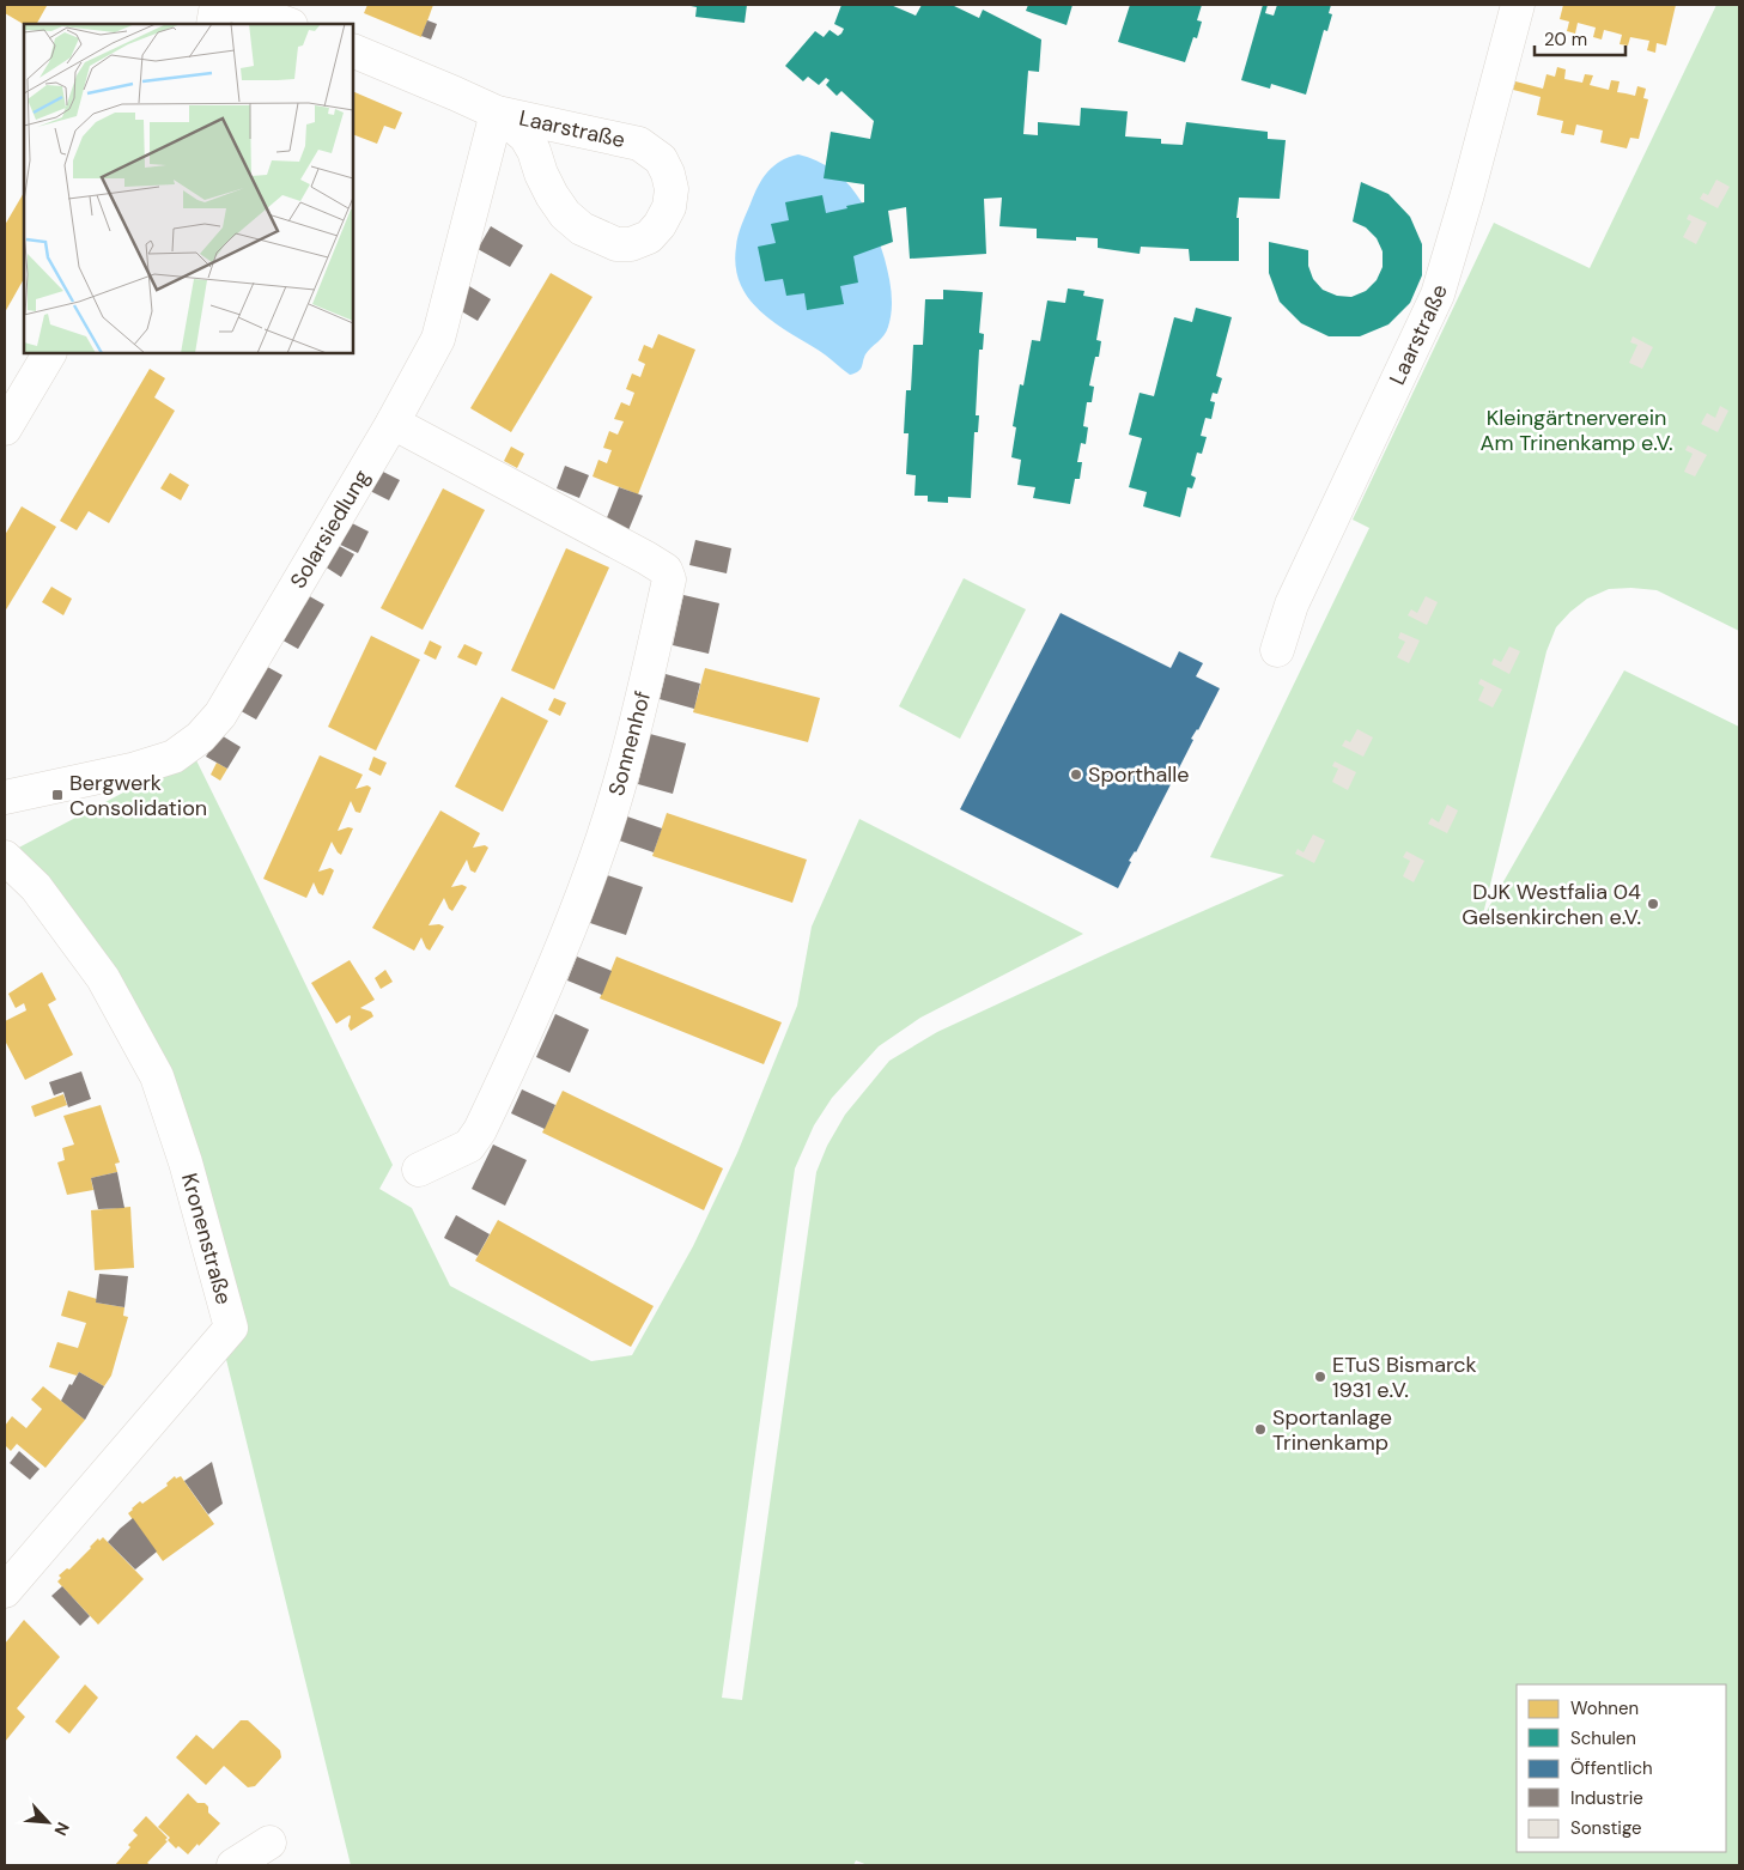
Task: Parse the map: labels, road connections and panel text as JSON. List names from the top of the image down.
{
  "streets": {
    "street": [
      "Laarstraße",
      "Solarsiedlung",
      "Sonnenhof",
      "Kronenstraße"
    ]
  },
  "crossings": [
    ["Laarstraße", "Solarsiedlung"],
    ["Solarsiedlung", "Sonnenhof"]
  ],
  "parks": ["Kleingärtnerverein Am Trinenkamp e.V."],
  "places": {
    "other": [
      "Sporthalle",
      "DJK Westfalia 04 Gelsenkirchen e.V.",
      "ETuS Bismarck 1931 e.V.",
      "Sportanlage Trinenkamp"
    ],
    "transit": ["Bergwerk Consolidation"]
  },
  "legend": [
    "Wohnen",
    "Schulen",
    "Öffentlich",
    "Industrie",
    "Sonstige"
  ],
  "scale_bar": "20 m",
  "north": "bottom right"
}
